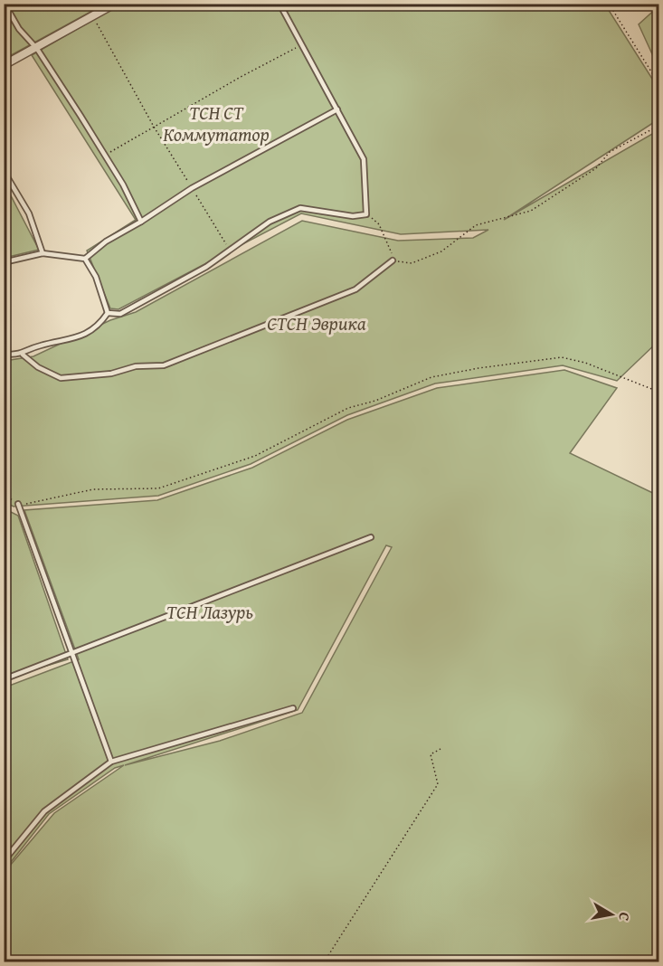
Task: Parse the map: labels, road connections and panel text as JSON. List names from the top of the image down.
{
  "parks": ["ТСН СТ Коммутатор", "СТСН Эврика", "ТСН Лазурь"],
  "north": "right"
}
